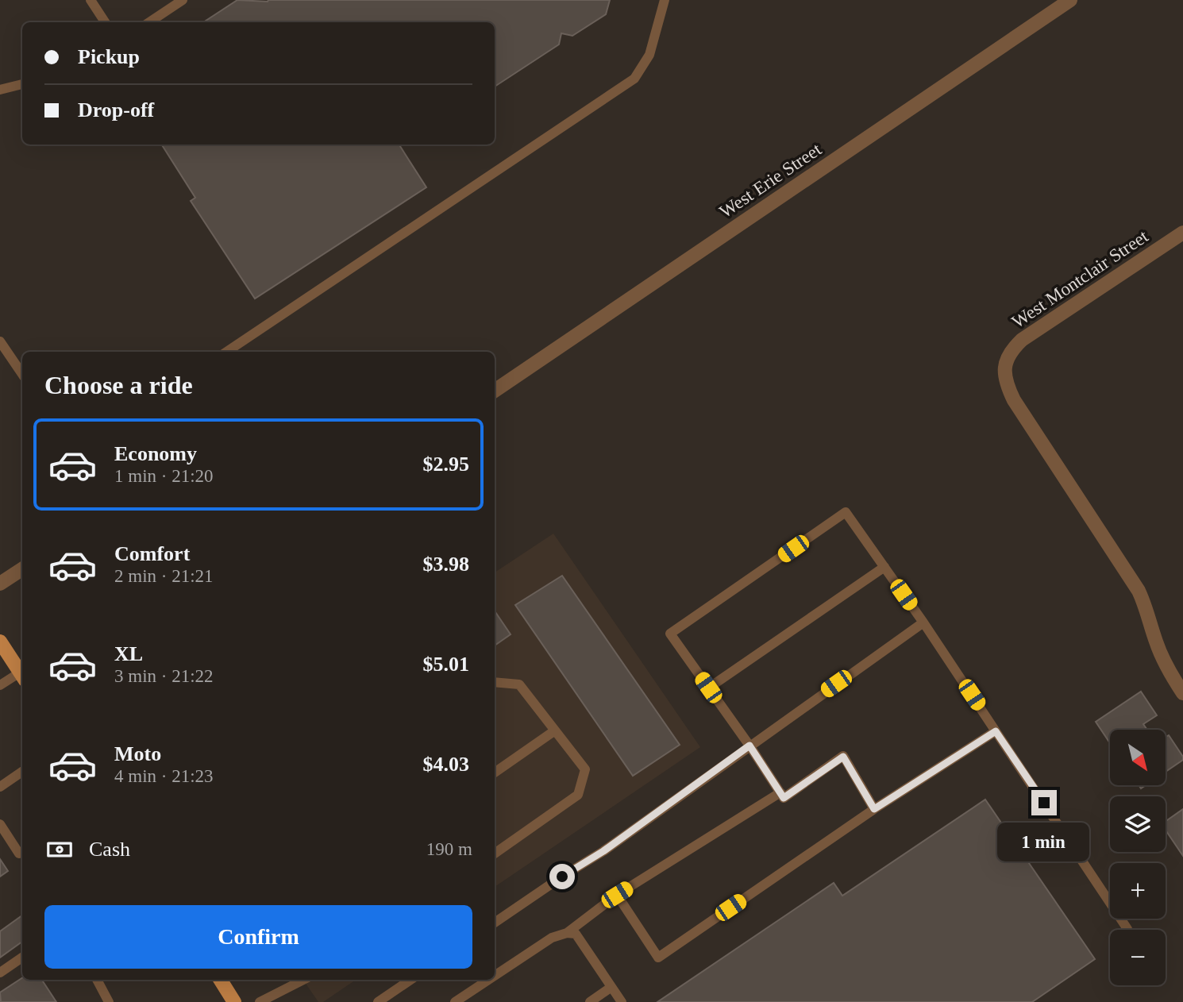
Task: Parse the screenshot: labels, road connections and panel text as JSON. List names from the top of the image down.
{
  "streets": {
    "street": ["West Erie Street", "West Montclair Street"]
  },
  "north": "bottom right",
  "page": {
    "banner": ["Pickup", "Drop-off"],
    "heading": "Choose a ride",
    "list": [
      {
        "name": "Economy",
        "note": "1 min · 21:20",
        "value": "$2.95"
      },
      {
        "name": "Comfort",
        "note": "2 min · 21:21",
        "value": "$3.98"
      },
      {
        "name": "XL",
        "note": "3 min · 21:22",
        "value": "$5.01"
      },
      {
        "name": "Moto",
        "note": "4 min · 21:23",
        "value": "$4.03"
      }
    ],
    "map_buttons": ["+", "−"],
    "pay": ["Cash", "190 m"],
    "bubble": "1 min",
    "buttons": "Confirm"
  }
}
